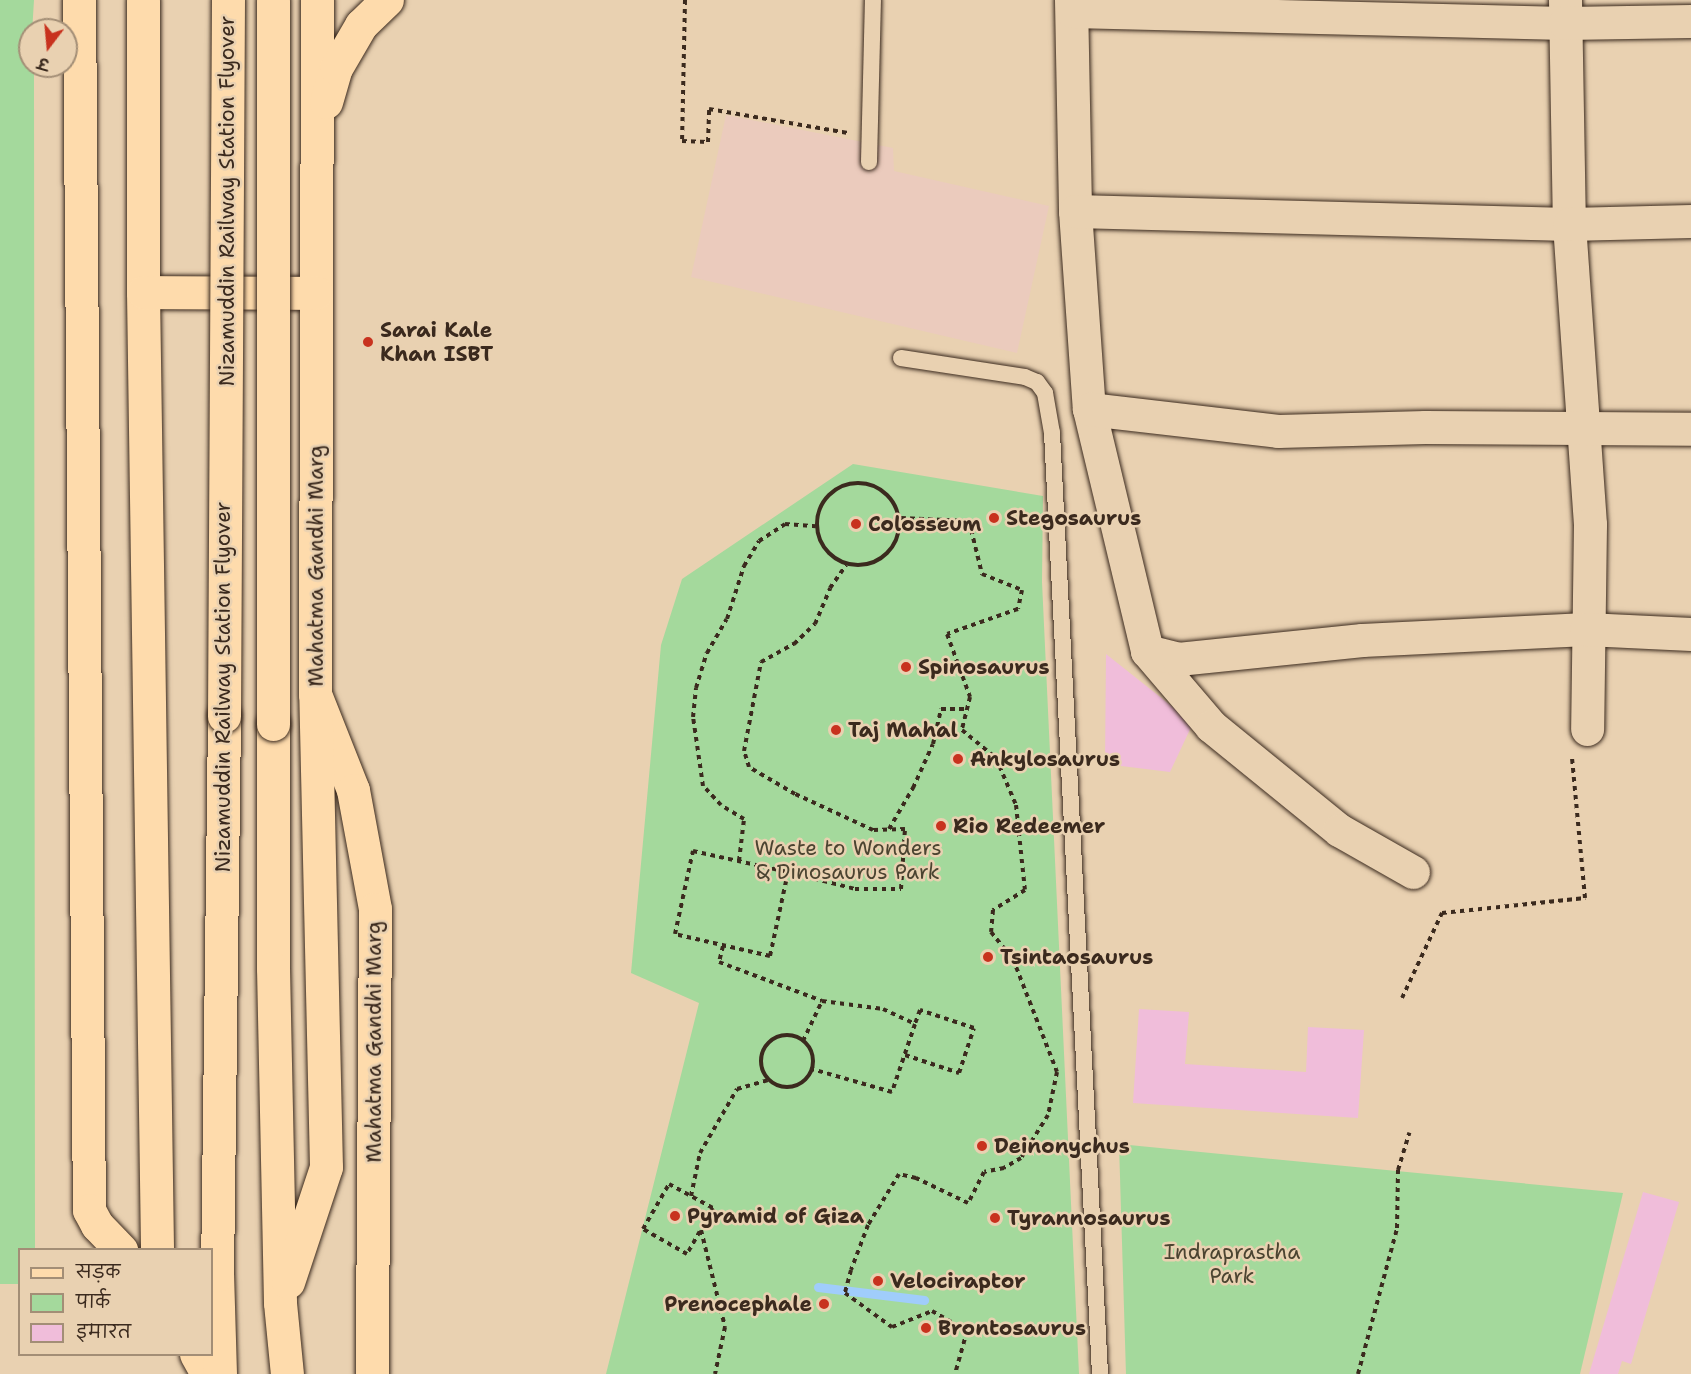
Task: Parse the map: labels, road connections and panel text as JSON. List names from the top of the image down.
{
  "streets": {
    "main road": ["Nizamuddin Railway Station Flyover", "Mahatma Gandhi Marg"]
  },
  "parks": ["Waste to Wonders & Dinosaurus Park", "Indraprastha Park"],
  "places": [
    "Sarai Kale Khan ISBT",
    "Stegosaurus",
    "Colosseum",
    "Spinosaurus",
    "Taj Mahal",
    "Ankylosaurus",
    "Rio Redeemer",
    "Tsintaosaurus",
    "Deinonychus",
    "Pyramid of Giza",
    "Tyrannosaurus",
    "Velociraptor",
    "Prenocephale",
    "Brontosaurus"
  ],
  "legend": ["सड़क", "पार्क", "इमारत"],
  "north": "bottom"
}
